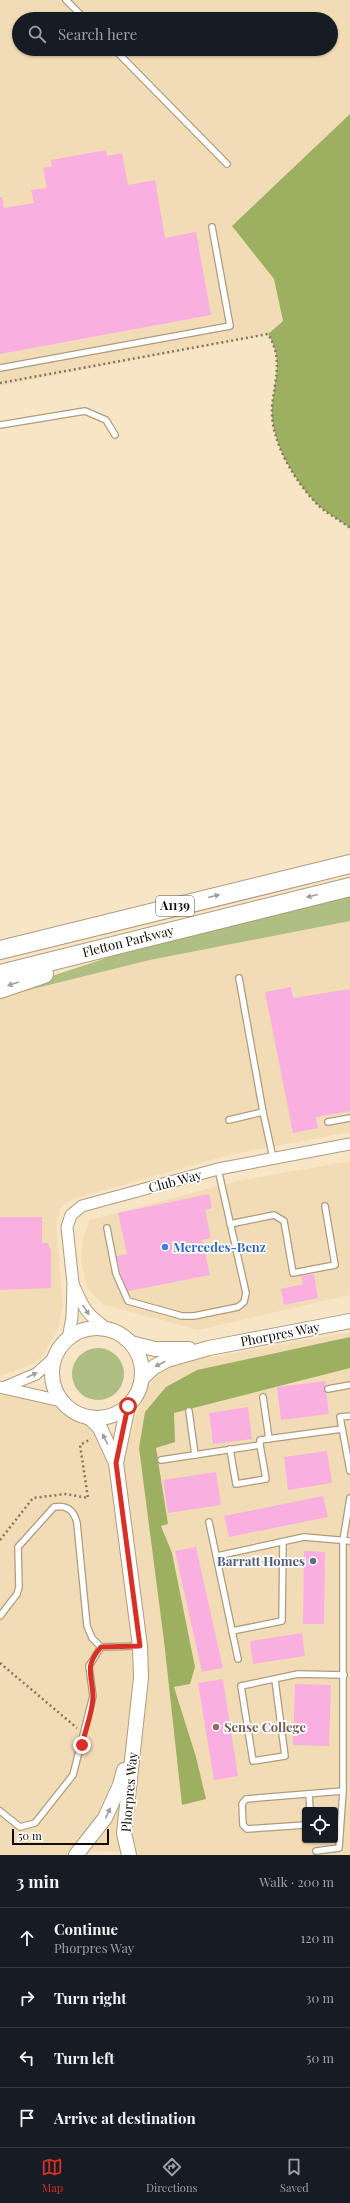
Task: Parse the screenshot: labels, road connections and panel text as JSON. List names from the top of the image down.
{
  "streets": {
    "highway": ["A1139", "Fletton Parkway"],
    "street": ["Club Way", "Phorpres Way"]
  },
  "crossings": [
    ["Club Way", "Phorpres Way"]
  ],
  "places": ["Mercedes-Benz", "Barratt Homes", "Sense College"],
  "scale_bar": "50 m",
  "page": {
    "search": "Search here",
    "scale": "50 m",
    "heading": ["3 min", "Walk · 200 m"],
    "list": [
      ["Continue", "Phorpres Way", "120 m"],
      ["Turn right", "30 m"],
      ["Turn left", "50 m"],
      "Arrive at destination"
    ],
    "nav": ["Map", "Directions", "Saved"]
  }
}
